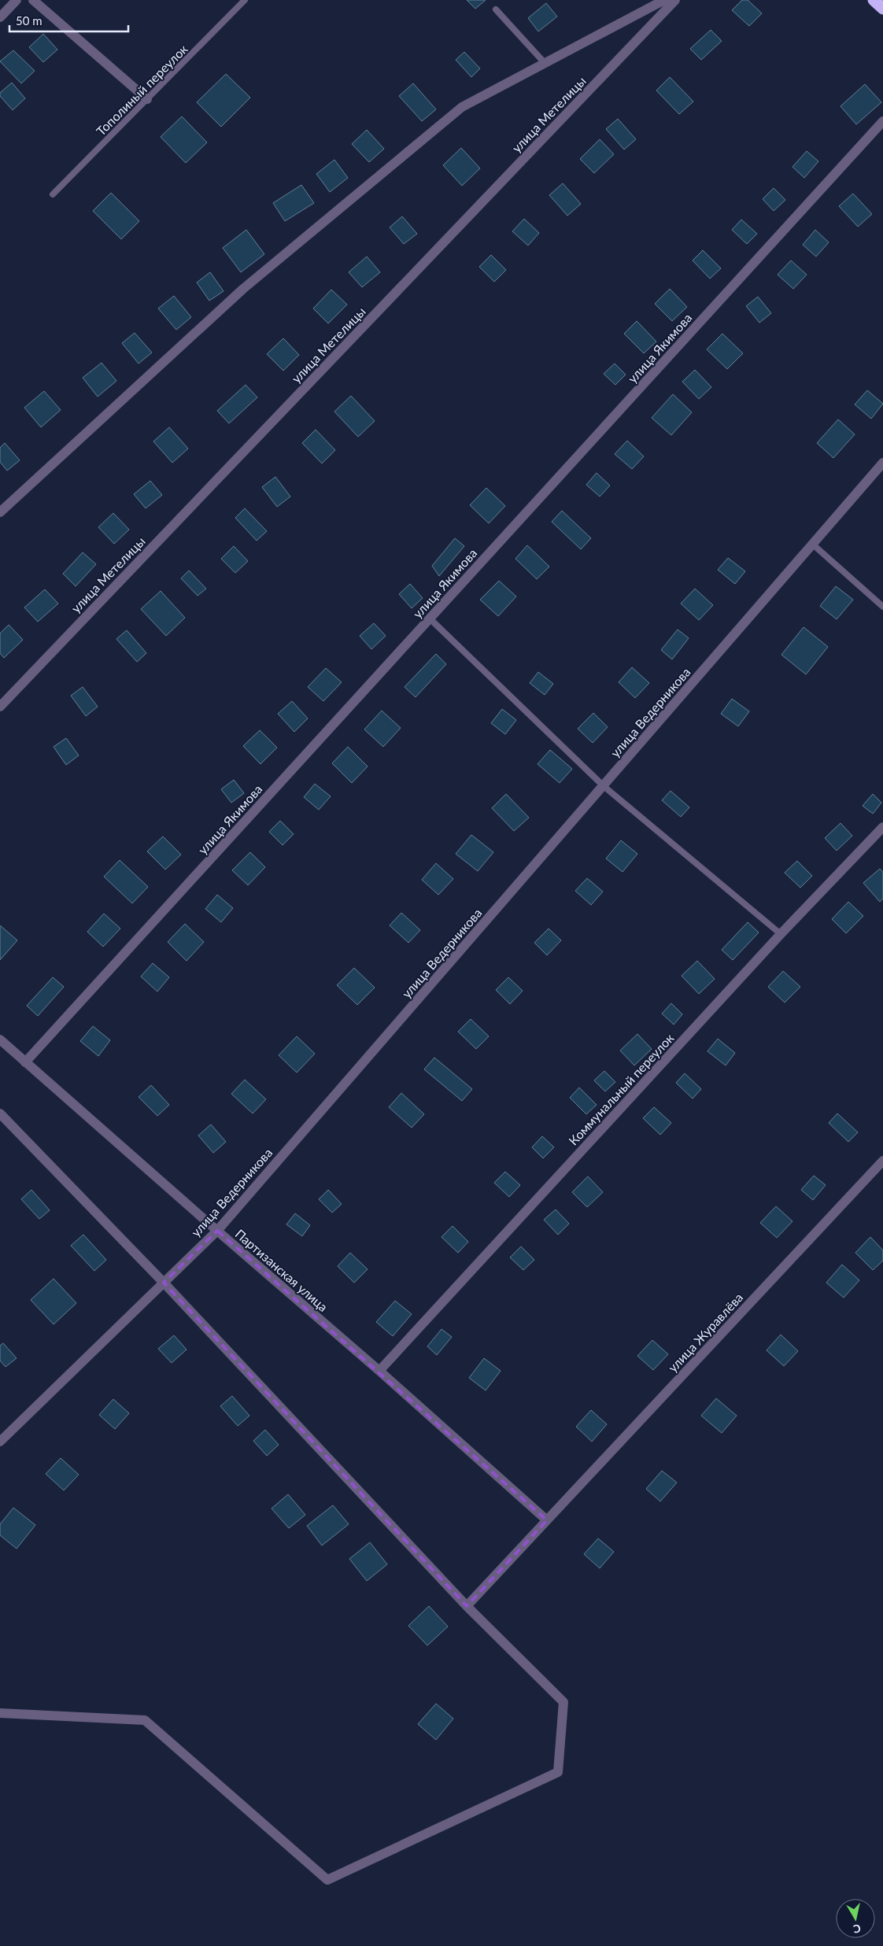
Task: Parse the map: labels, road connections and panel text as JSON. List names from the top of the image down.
{
  "streets": {
    "street": [
      "улица Метелицы",
      "улица Якимова",
      "улица Ведерникова",
      "Коммунальный переулок",
      "Партизанская улица",
      "улица Журавлёва"
    ],
    "lane": ["Тополиный переулок"]
  },
  "crossings": [
    ["улица Якимова", "Партизанская улица"],
    ["улица Ведерникова", "Партизанская улица"],
    ["Коммунальный переулок", "Партизанская улица"],
    ["Партизанская улица", "улица Журавлёва"]
  ],
  "scale_bar": "50 m",
  "north": "bottom"
}
